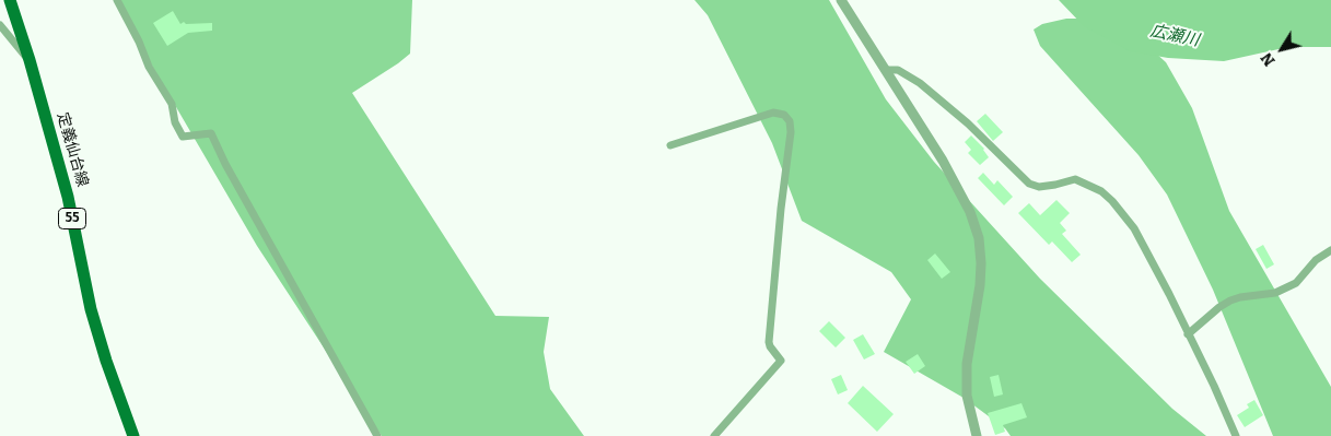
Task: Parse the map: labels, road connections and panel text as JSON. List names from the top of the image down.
{
  "streets": {
    "main road": ["定義仙台線", "55"]
  },
  "water": ["広瀬川"],
  "north": "bottom left"
}
